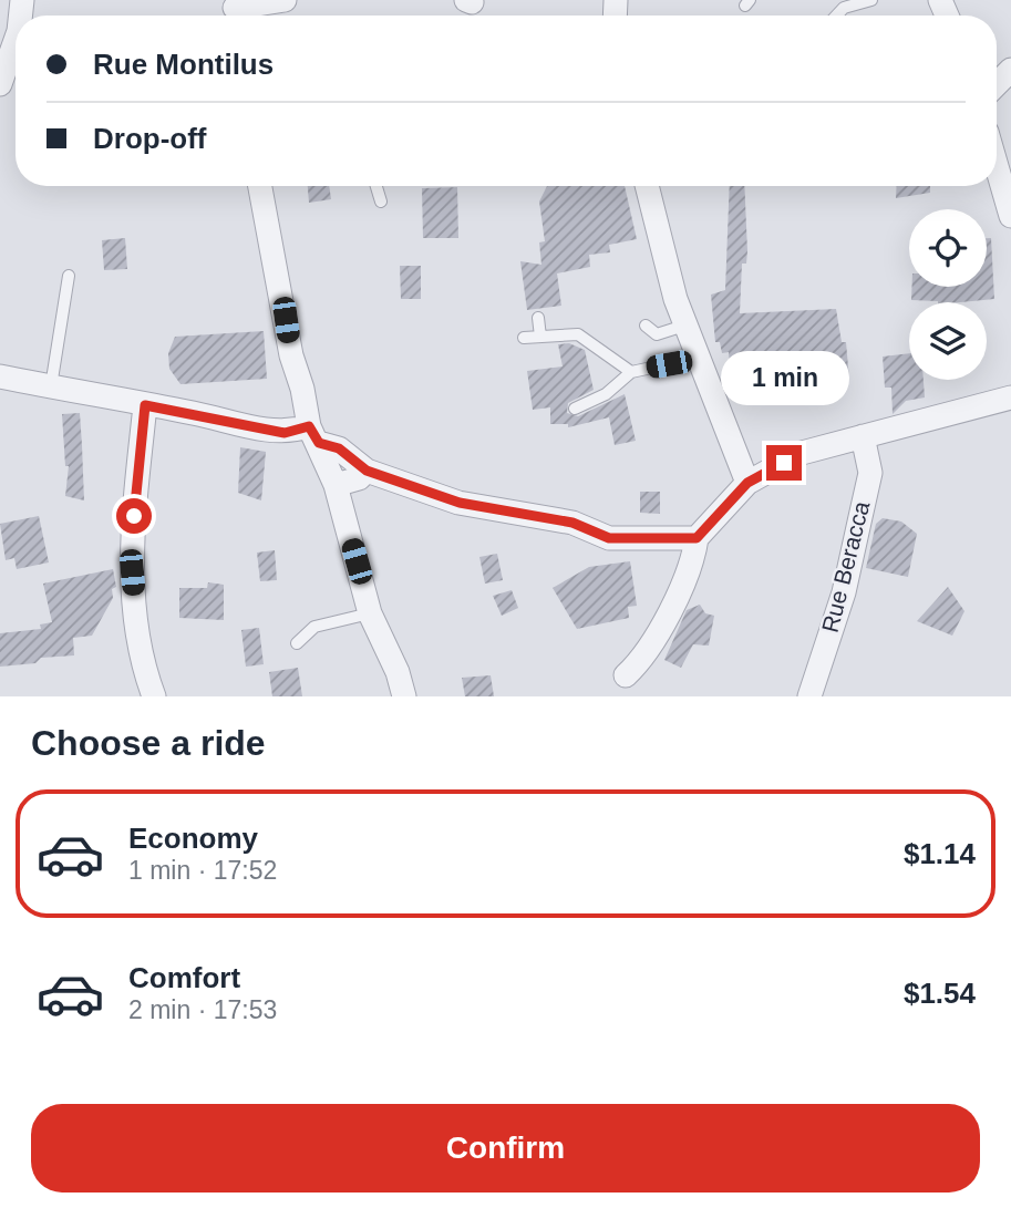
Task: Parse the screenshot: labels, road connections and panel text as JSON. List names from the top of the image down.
{
  "streets": {
    "street": ["Rue Beracca"]
  },
  "page": {
    "banner": ["Rue Montilus", "Drop-off"],
    "bubble": "1 min",
    "heading": "Choose a ride",
    "list": [
      {
        "name": "Economy",
        "note": "1 min · 17:52",
        "value": "$1.14"
      },
      {
        "name": "Comfort",
        "note": "2 min · 17:53",
        "value": "$1.54"
      }
    ],
    "buttons": "Confirm"
  }
}
